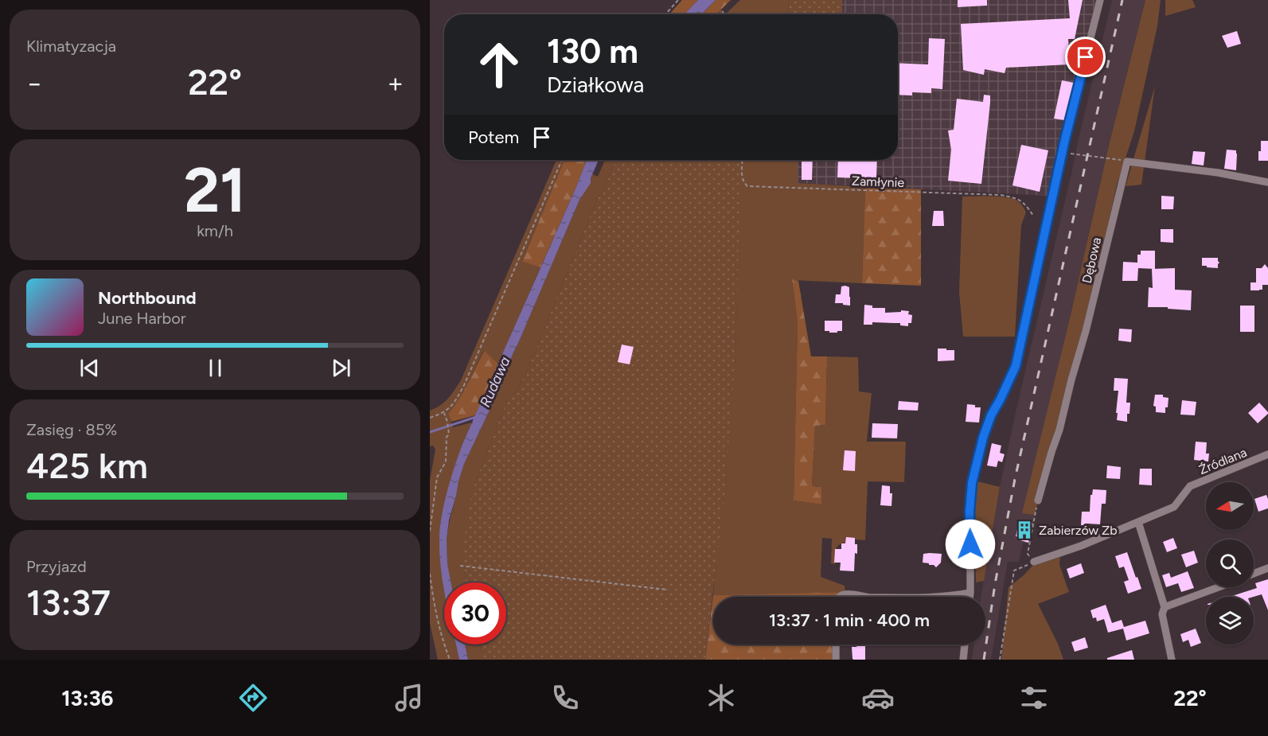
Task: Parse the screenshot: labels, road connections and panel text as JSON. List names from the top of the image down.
{
  "streets": {
    "street": ["Dębowa", "Źródlana"],
    "path": ["Zamłynie"]
  },
  "water": ["Rudawa"],
  "places": {
    "building": ["Zabierzów Zb"]
  },
  "north": "left",
  "page": {
    "tile": [
      "Klimatyzacja",
      ["21", "km/h"],
      ["Zasięg · 85%", "425 km"],
      ["Przyjazd", "13:37"]
    ],
    "turn": ["130 m", "Działkowa"],
    "heat": ["−", "22°", "+"],
    "then": "Potem",
    "song": ["Northbound", "June Harbor"],
    "limit": "30",
    "trip": "13:37 · 1 min · 400 m",
    "tabs": ["13:36", "22°"]
  }
}
